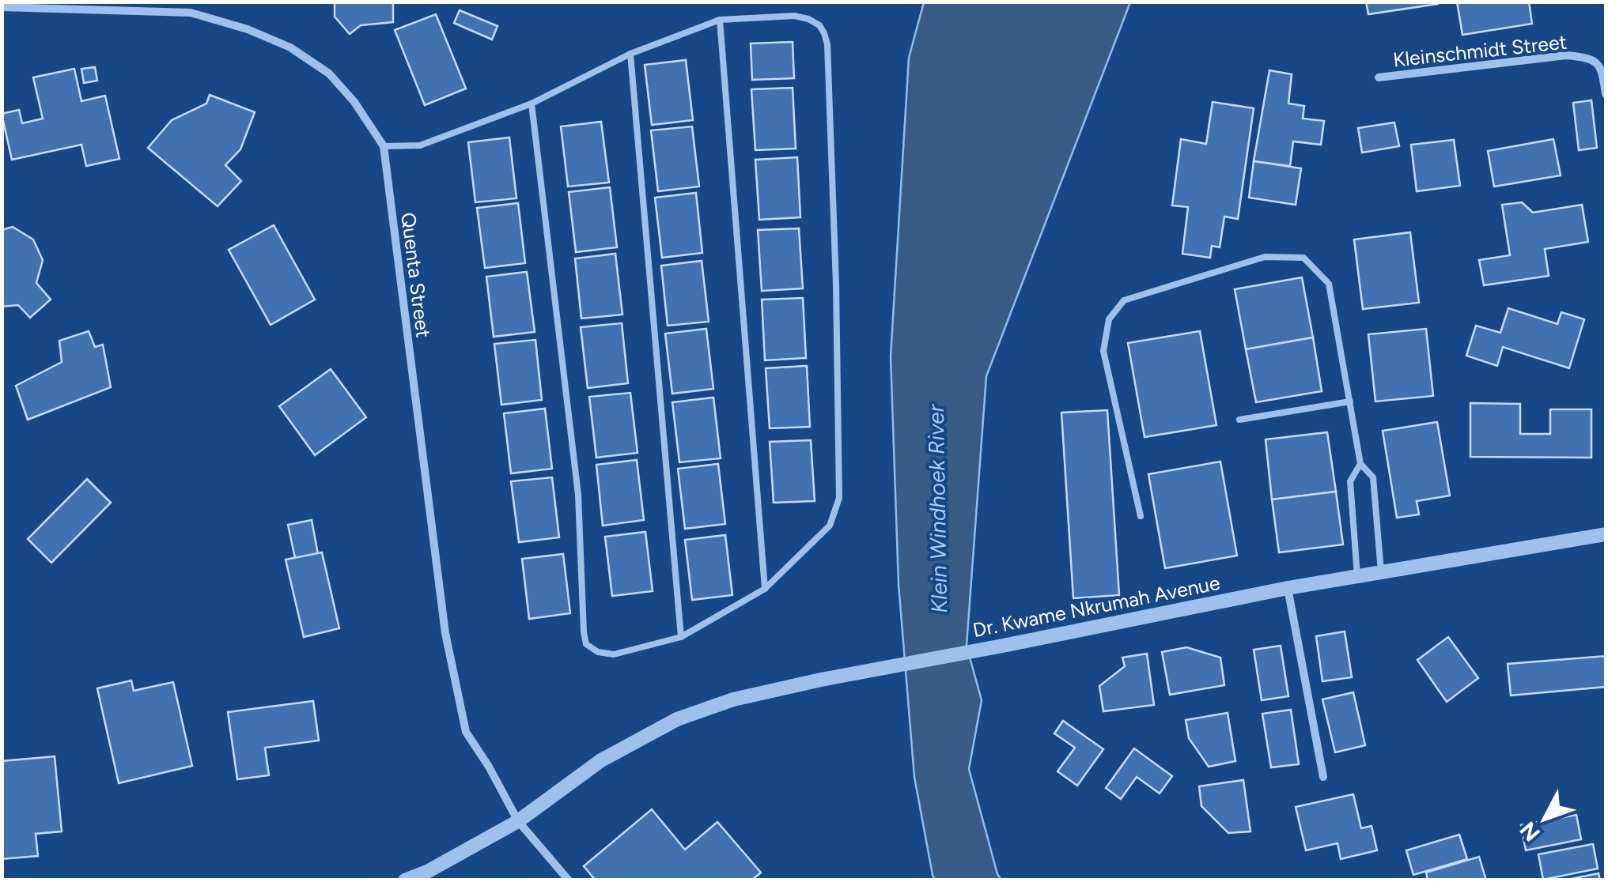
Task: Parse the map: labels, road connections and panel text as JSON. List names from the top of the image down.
{
  "streets": {
    "street": ["Kleinschmidt Street", "Quenta Street", "Dr. Kwame Nkrumah Avenue"]
  },
  "crossings": [
    ["Quenta Street", "Dr. Kwame Nkrumah Avenue"]
  ],
  "water": ["Klein Windhoek River"],
  "north": "bottom left"
}
